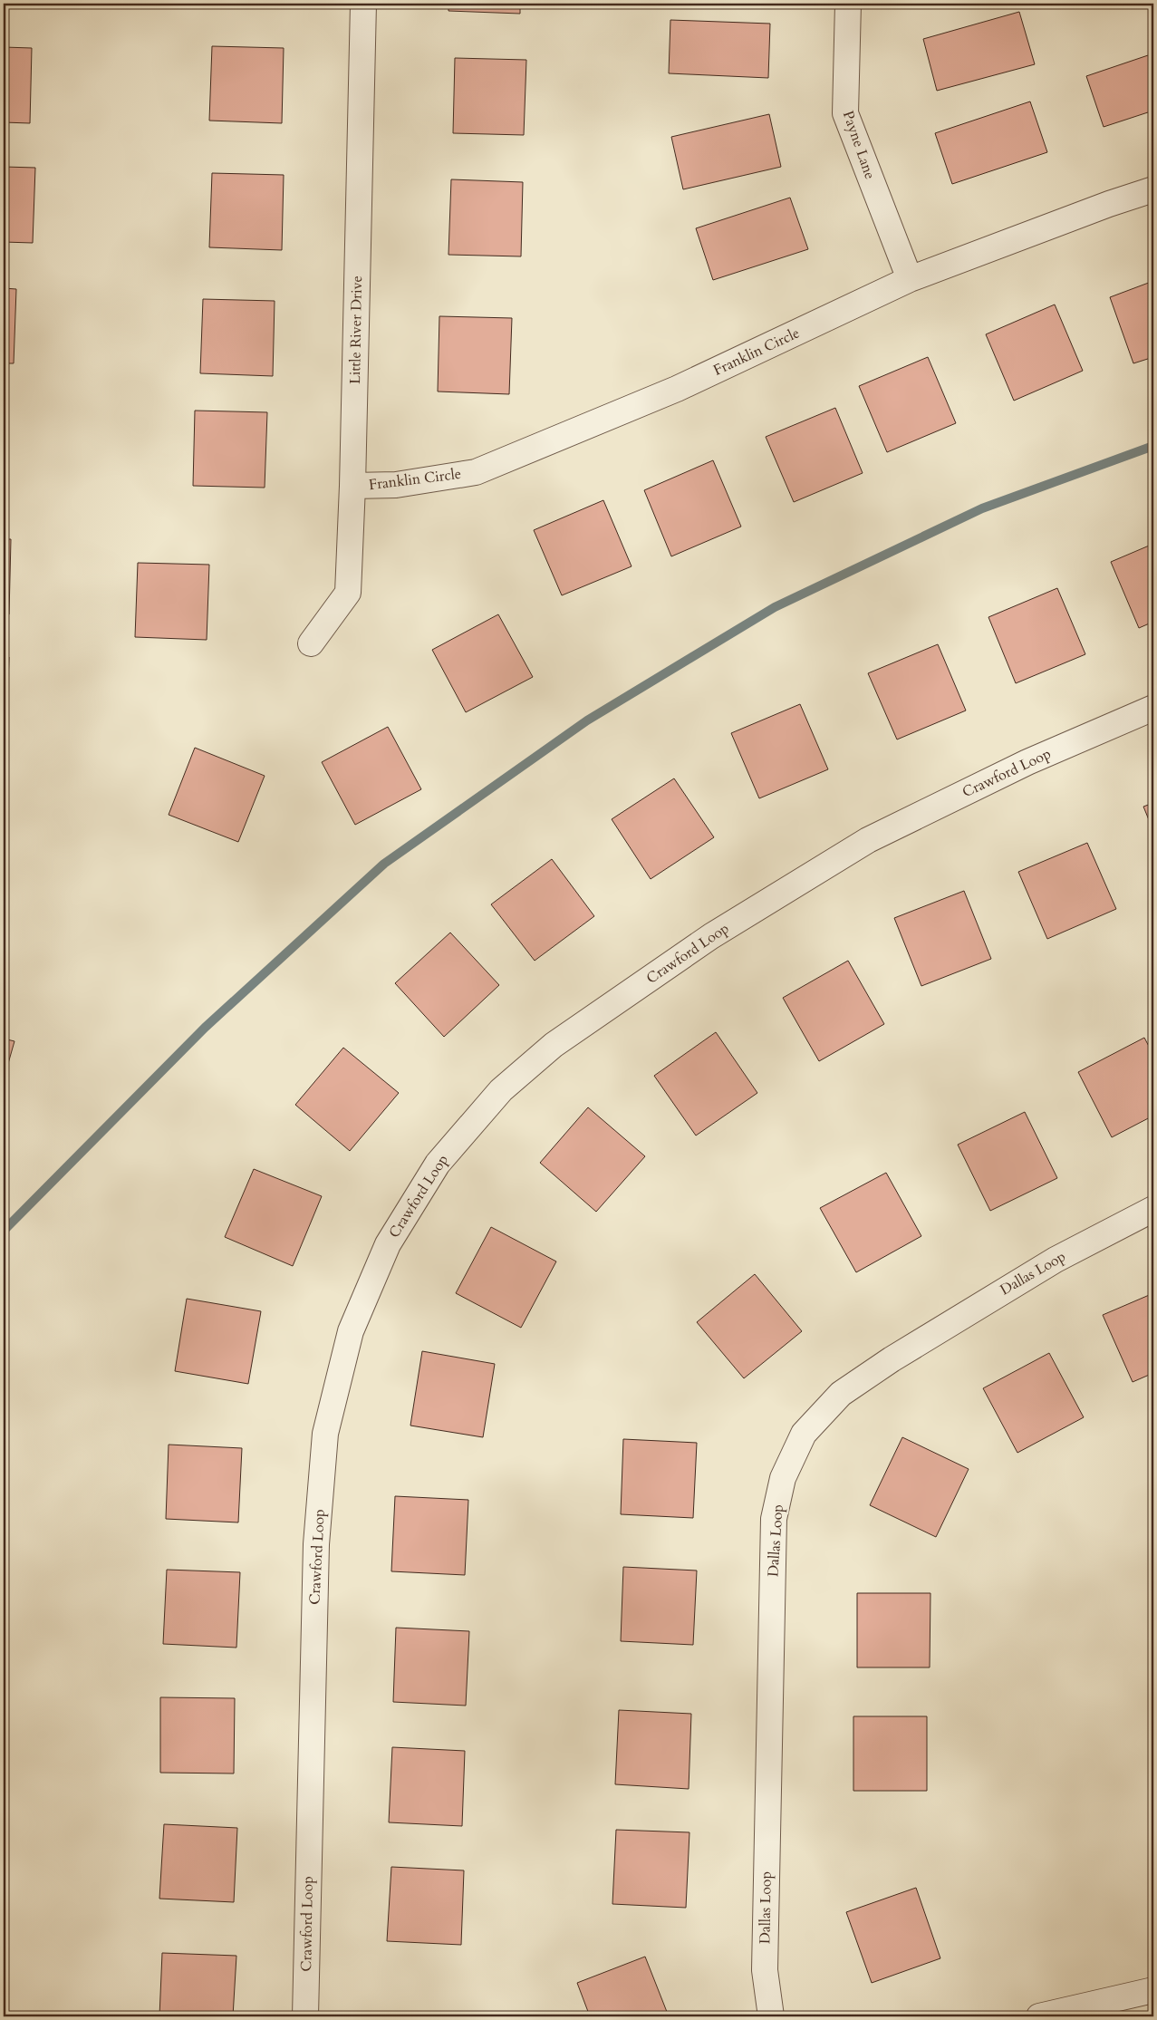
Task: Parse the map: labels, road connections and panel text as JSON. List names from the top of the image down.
{
  "streets": {
    "street": [
      "Payne Lane",
      "Little River Drive",
      "Franklin Circle",
      "Crawford Loop",
      "Dallas Loop"
    ]
  },
  "crossings": [
    ["Payne Lane", "Franklin Circle"],
    ["Little River Drive", "Franklin Circle"]
  ]
}
